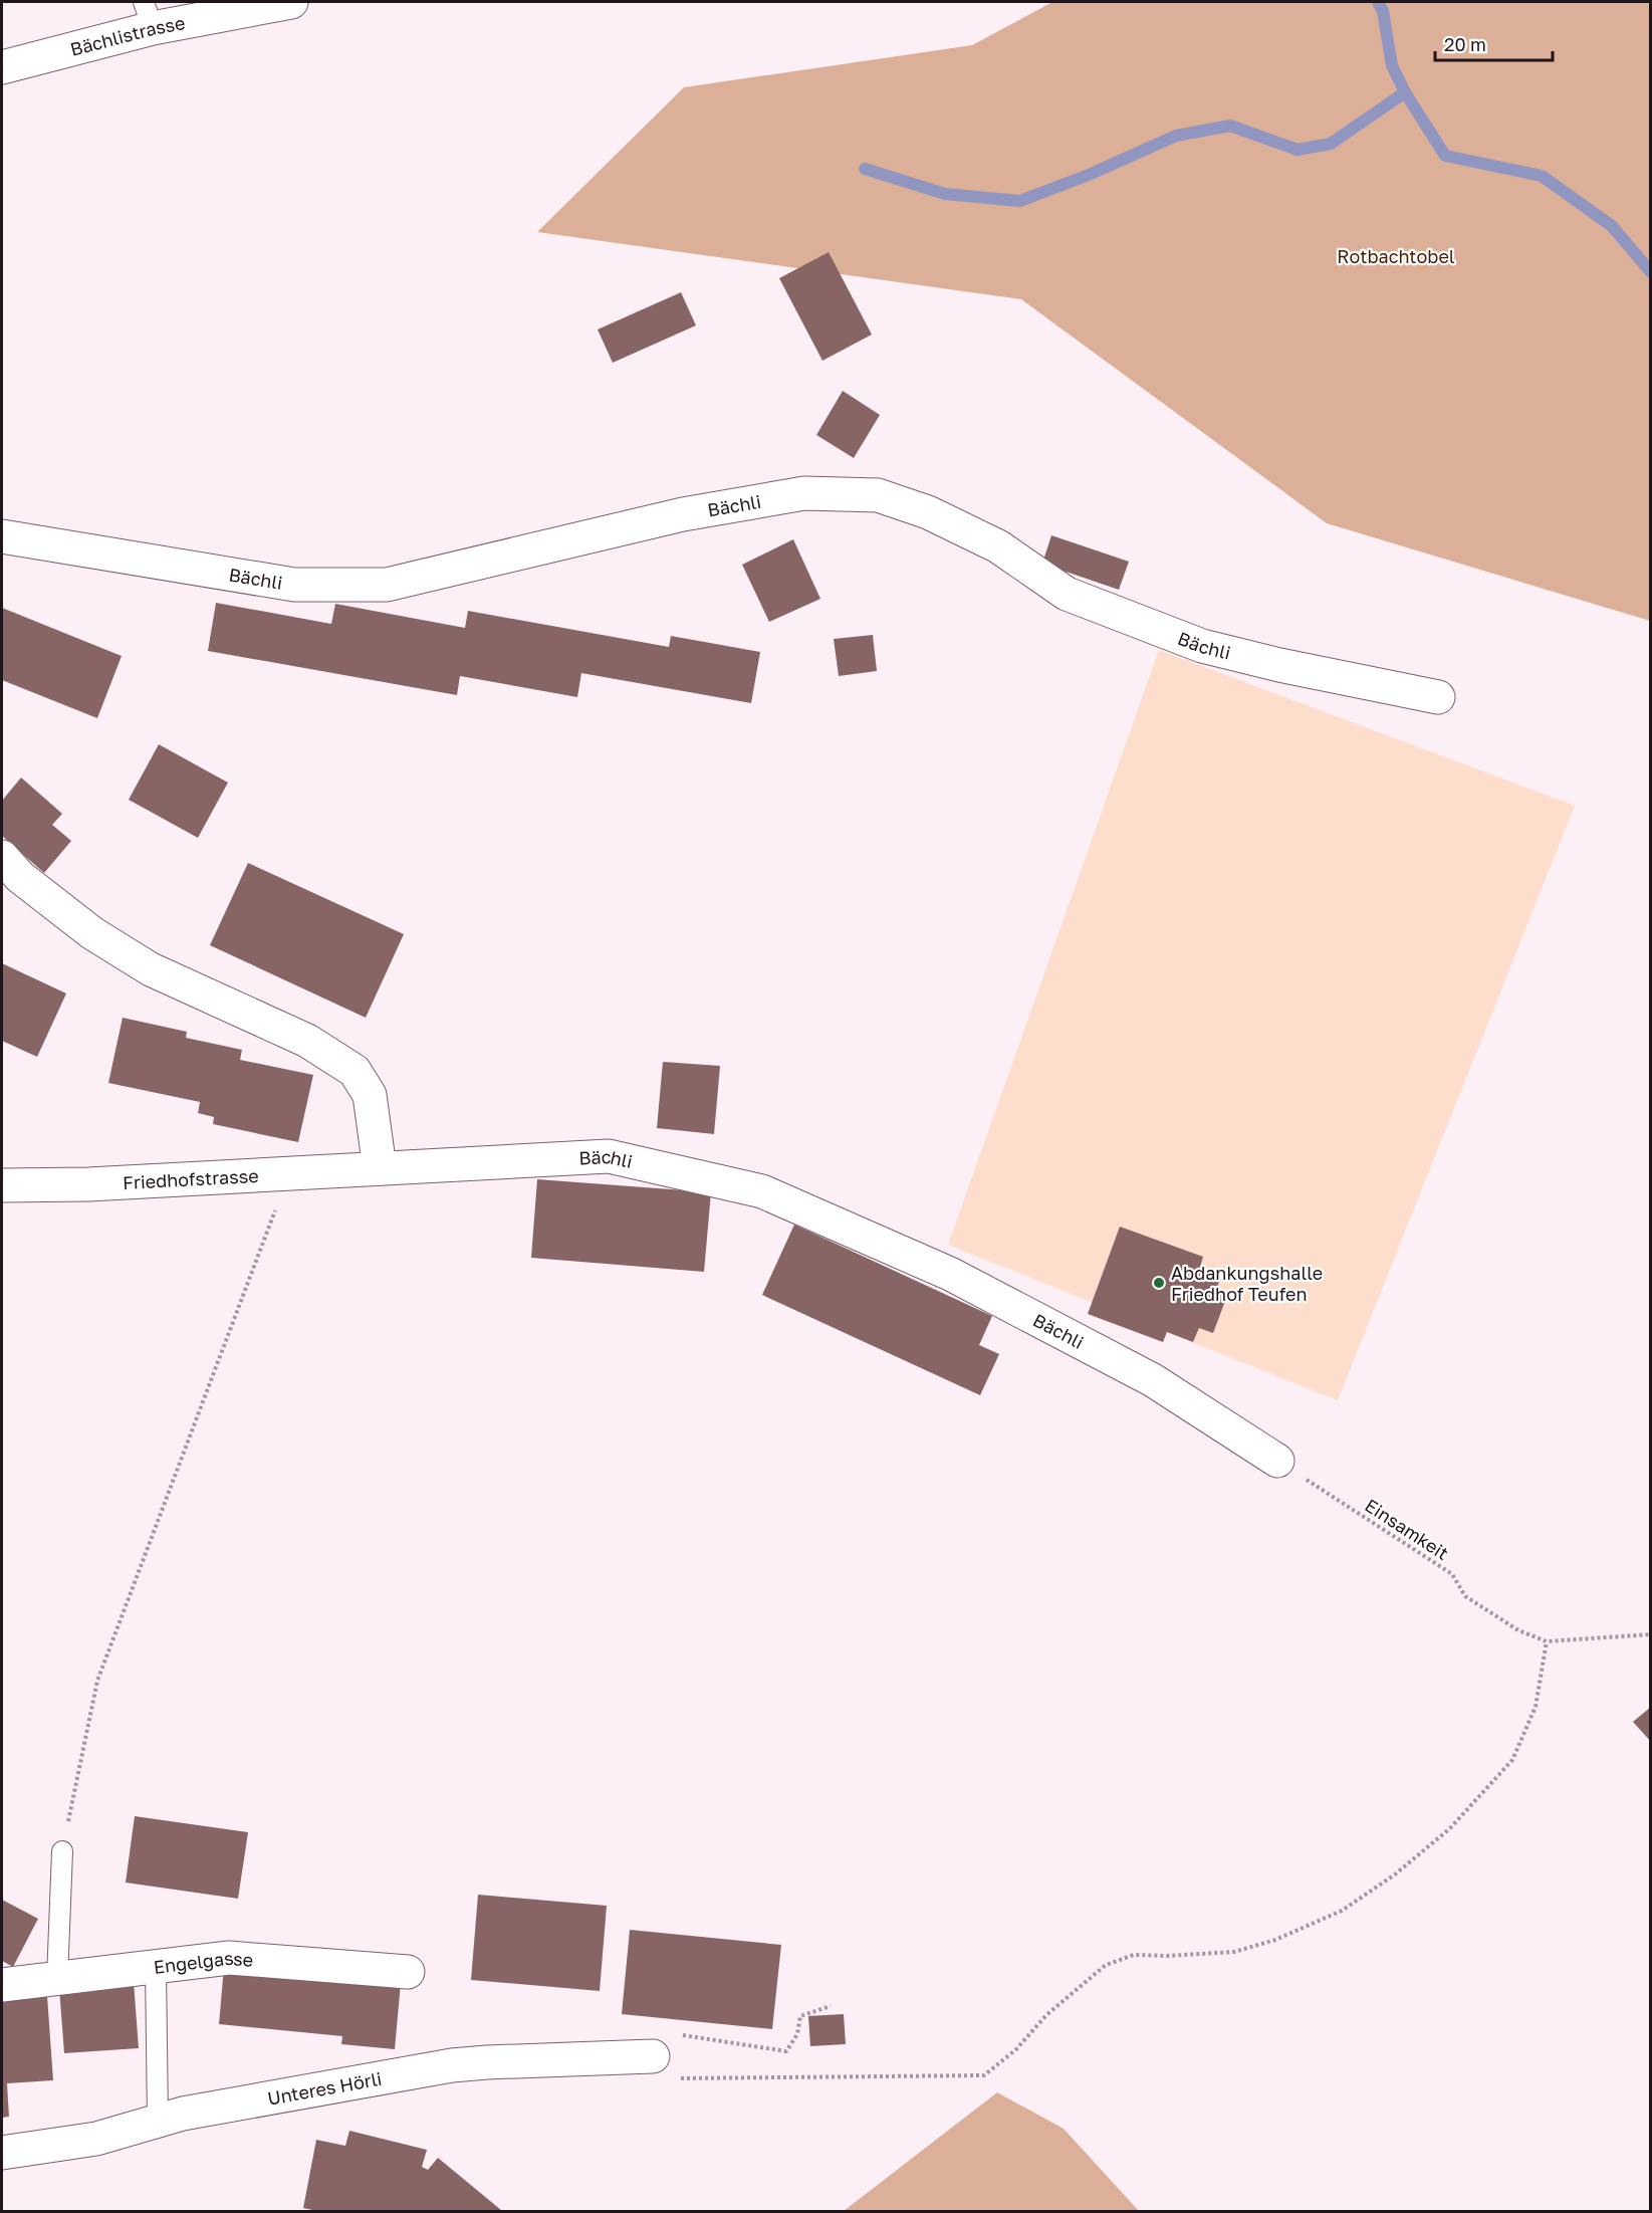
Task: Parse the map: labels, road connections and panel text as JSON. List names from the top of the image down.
{
  "streets": {
    "street": [
      "Bächlistrasse",
      "Bächli",
      "Friedhofstrasse",
      "Engelgasse",
      "Unteres Hörli"
    ],
    "path": ["Einsamkeit"]
  },
  "crossings": [
    ["Bächli", "Friedhofstrasse"],
    ["Bächli", "Einsamkeit"]
  ],
  "parks": ["Rotbachtobel"],
  "places": ["Abdankungshalle Friedhof Teufen"],
  "scale_bar": "20 m"
}
